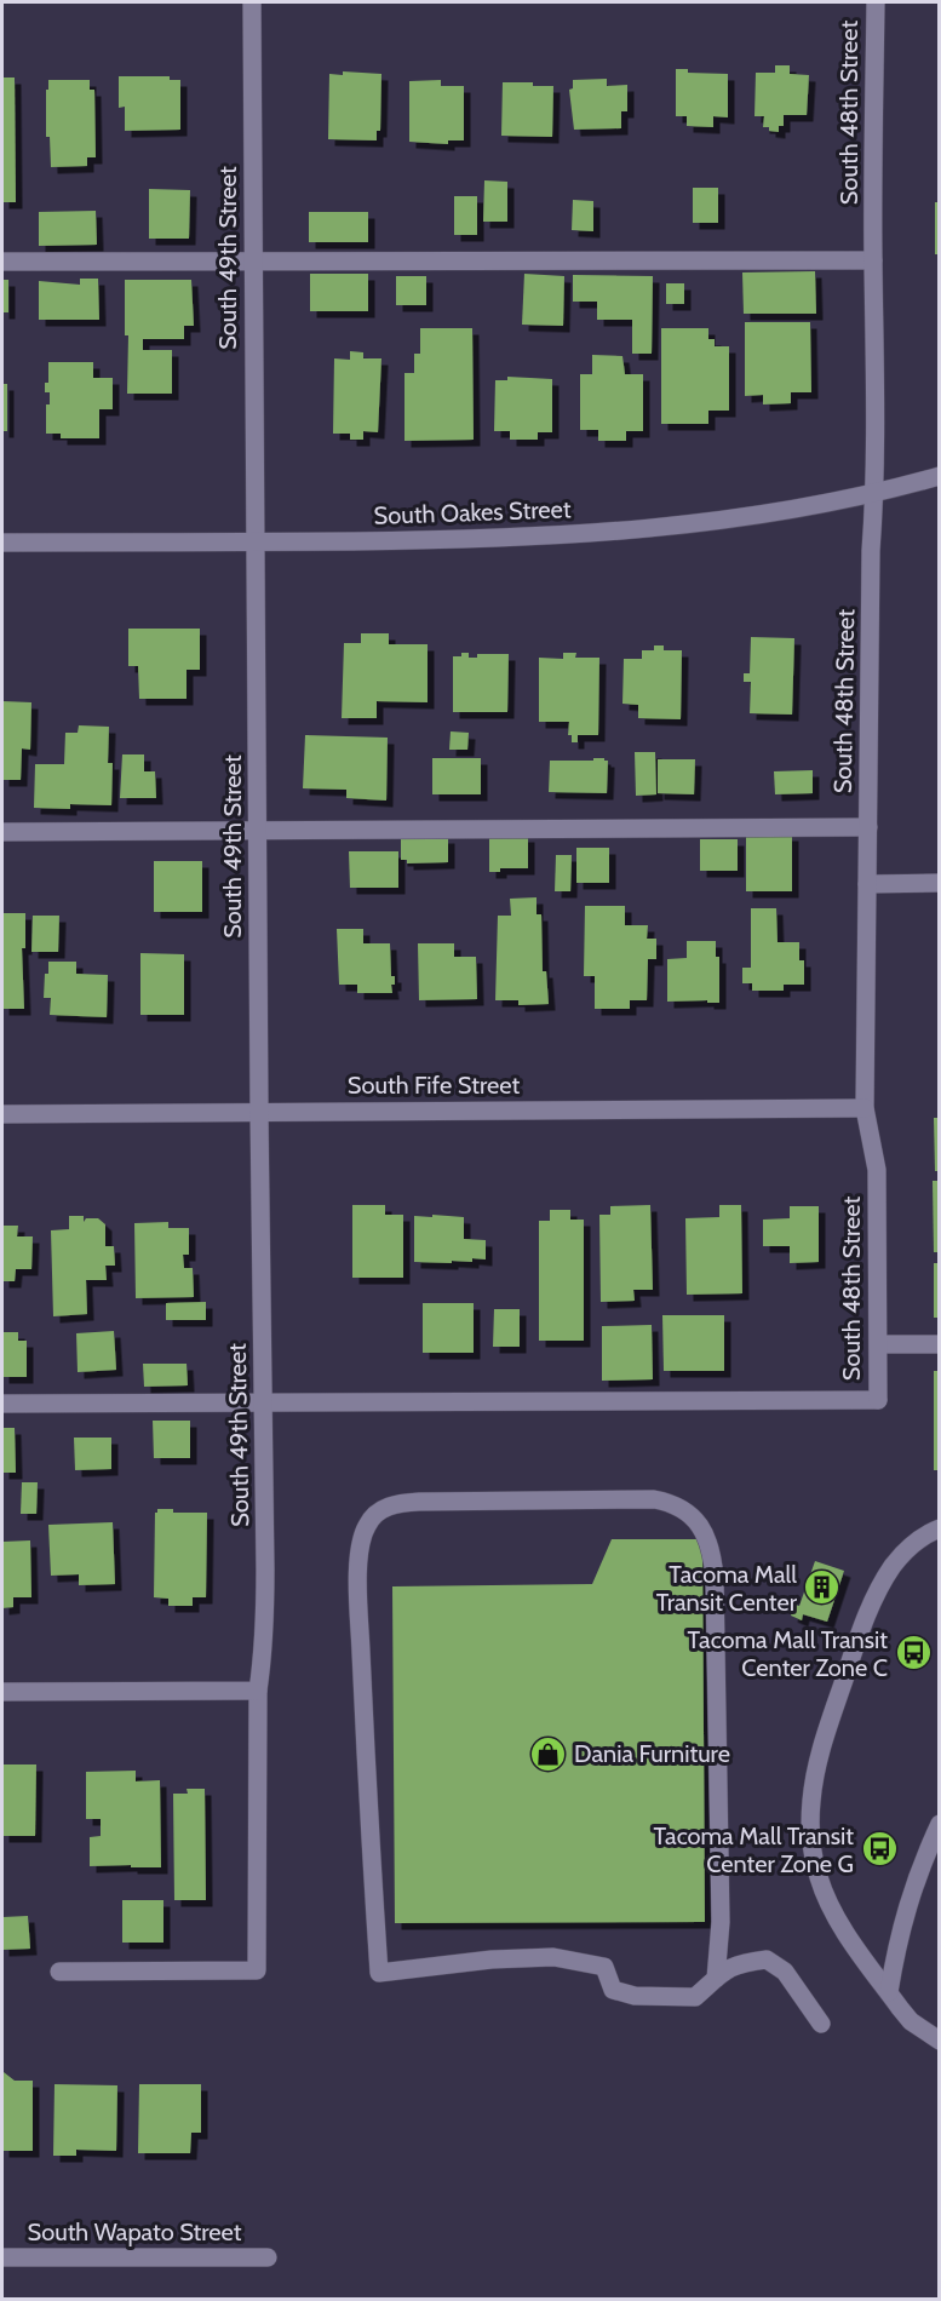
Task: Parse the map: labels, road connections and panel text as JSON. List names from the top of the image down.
{
  "streets": {
    "street": [
      "South 48th Street",
      "South 49th Street",
      "South Oakes Street",
      "South Fife Street",
      "South Wapato Street"
    ]
  },
  "crossings": [
    ["South 48th Street", "South 49th Street"],
    ["South 48th Street", "South Oakes Street"],
    ["South 48th Street", "South Fife Street"],
    ["South 49th Street", "South Oakes Street"],
    ["South 49th Street", "South Fife Street"]
  ],
  "places": {
    "building": ["Tacoma Mall Transit Center"],
    "bus stop": ["Tacoma Mall Transit Center Zone C", "Tacoma Mall Transit Center Zone G"],
    "shop": ["Dania Furniture"]
  }
}
